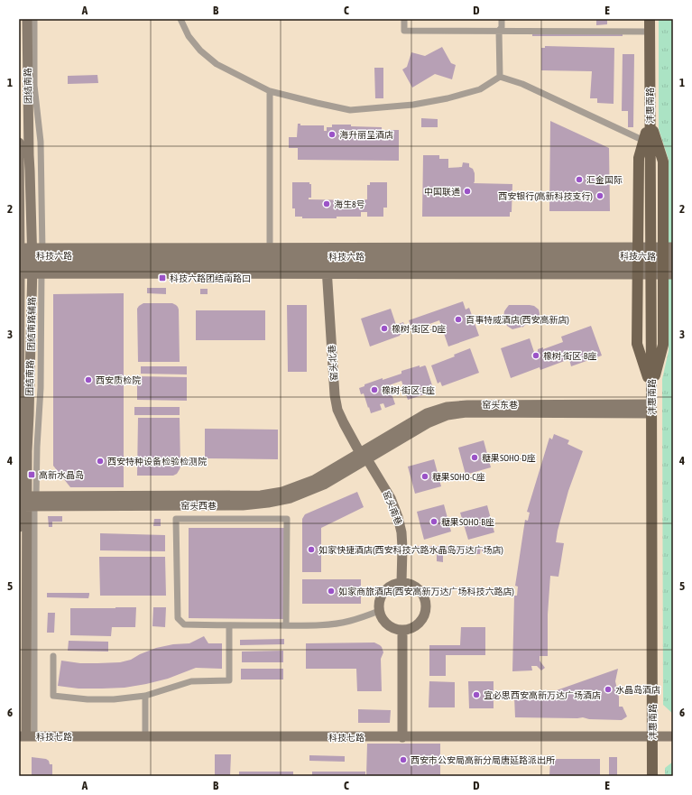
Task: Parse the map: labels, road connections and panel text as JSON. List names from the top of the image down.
{
  "streets": {
    "main road": [
      "团结南路",
      "沣惠南路",
      "科技六路",
      "窑头北巷",
      "窑头东巷",
      "窑头西巷",
      "窑头南巷",
      "科技七路"
    ]
  },
  "crossings": [
    ["团结南路", "科技六路"],
    ["团结南路", "窑头西巷"],
    ["团结南路", "科技七路"],
    ["沣惠南路", "科技六路"],
    ["沣惠南路", "窑头东巷"],
    ["沣惠南路", "科技七路"],
    ["科技六路", "窑头北巷"],
    ["窑头北巷", "窑头东巷"],
    ["窑头北巷", "窑头西巷"],
    ["窑头北巷", "窑头南巷"],
    ["窑头东巷", "窑头西巷"],
    ["窑头东巷", "窑头南巷"],
    ["窑头西巷", "窑头南巷"]
  ],
  "places": {
    "other": [
      "海升丽呈酒店",
      "汇金国际",
      "中国联通",
      "西安银行(高新科技支行)",
      "海生8号",
      "百事特威酒店(西安高新店)",
      "橡树·街区-D座",
      "橡树·街区-B座",
      "西安质检院",
      "橡树·街区-E座",
      "糖果SOHO-D座",
      "西安特种设备检验检测院",
      "糖果SOHO-C座",
      "糖果SOHO-B座",
      "如家快捷酒店(西安科技六路水晶岛万达广场店)",
      "如家商旅酒店(西安高新万达广场科技六路店)",
      "水晶岛酒店",
      "宜必思西安高新万达广场酒店",
      "西安市公安局高新分局唐延路派出所"
    ],
    "transit": ["科技六路团结南路口", "高新水晶岛"]
  },
  "grid": {
    "columns": [
      "A",
      "B",
      "C",
      "D",
      "E"
    ],
    "rows": [
      "1",
      "2",
      "3",
      "4",
      "5",
      "6"
    ]
  }
}
